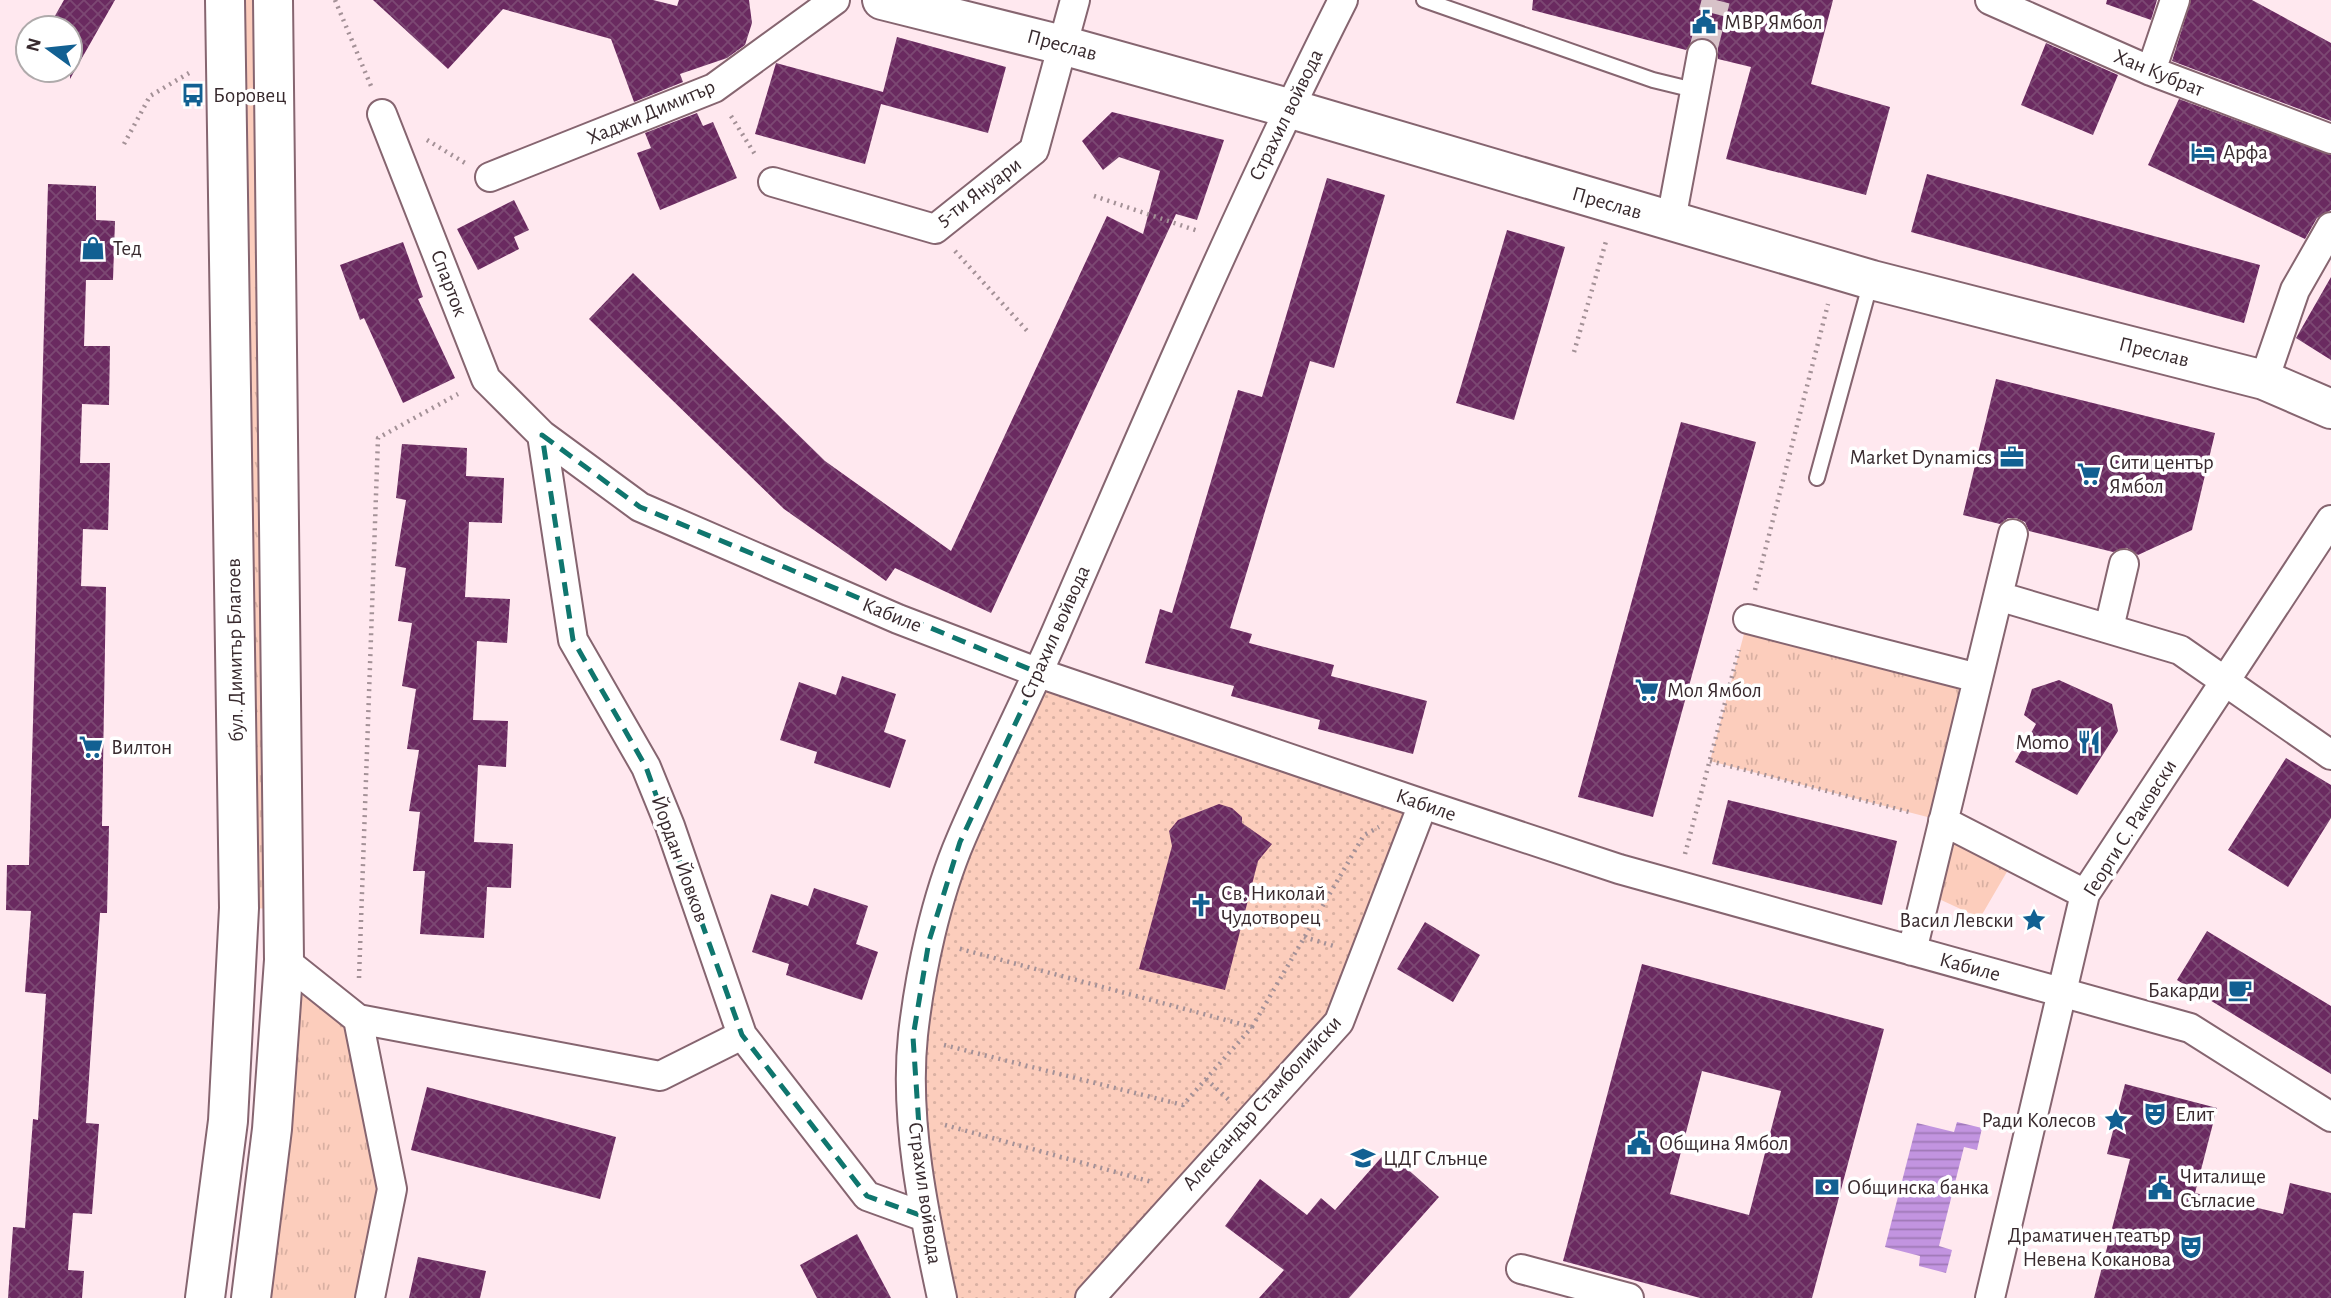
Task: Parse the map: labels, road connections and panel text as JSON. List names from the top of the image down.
{
  "streets": {
    "main road": ["Преслав", "бул. Димитър Благоев"],
    "street": [
      "Хан Кубрат",
      "Хаджи Димитър",
      "Страхил войвода",
      "5-ти Януари",
      "Спарток",
      "Кабиле",
      "Георги С. Раковски",
      "Йордан Йовков",
      "Александър Стамболийски"
    ]
  },
  "crossings": [
    ["Преслав", "Страхил войвода"],
    ["Преслав", "5-ти Януари"],
    ["Страхил войвода", "Кабиле"],
    ["Страхил войвода", "Йордан Йовков"],
    ["Спарток", "Кабиле"],
    ["Спарток", "Йордан Йовков"],
    ["Кабиле", "Георги С. Раковски"],
    ["Кабиле", "Йордан Йовков"],
    ["Кабиле", "Александър Стамболийски"]
  ],
  "places": {
    "public building": ["МВР Ямбол", "Община Ямбол", "Читалище Съгласие"],
    "bus stop": ["Боровец"],
    "hotel": ["Арфа"],
    "shop": ["Тед"],
    "office": ["Market Dynamics"],
    "supermarket": ["Сити център Ямбол", "Мол Ямбол", "Вилтон"],
    "restaurant": ["Momo"],
    "church": ["Св. Николай Чудотворец"],
    "place": ["Васил Левски", "Ради Колесов"],
    "cafe": ["Бакарди"],
    "theatre": ["Елит", "Драматичен театър Невена Коканова"],
    "school or university": ["ЦДГ Слънце"],
    "bank": ["Общинска банка"]
  },
  "north": "left"
}
